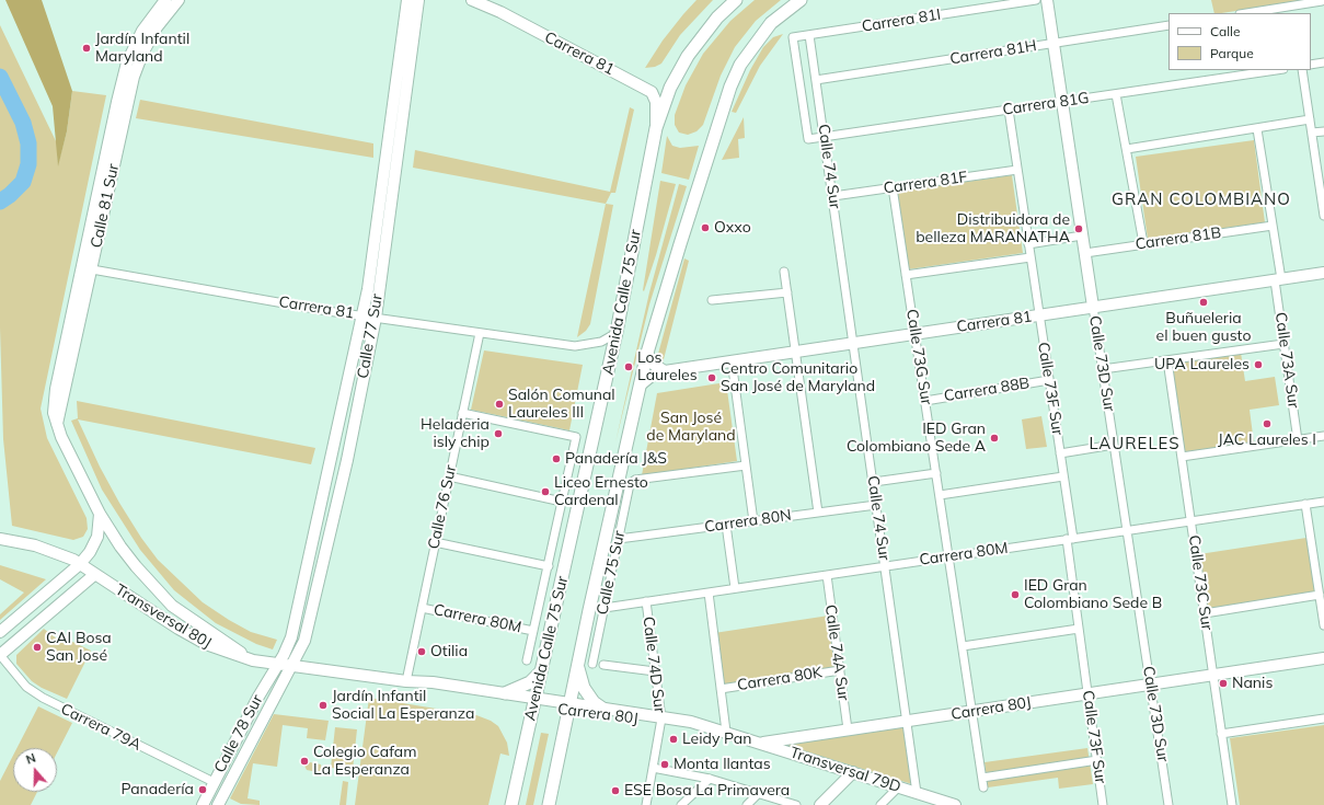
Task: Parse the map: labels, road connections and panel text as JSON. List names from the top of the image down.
{
  "streets": {
    "main road": ["Avenida Calle 75 Sur"],
    "street": [
      "Carrera 81I",
      "Carrera 81H",
      "Carrera 81",
      "Carrera 81G",
      "Calle 74 Sur",
      "Carrera 81F",
      "Calle 81 Sur",
      "Carrera 81B",
      "Calle 77 Sur",
      "Calle 73G Sur",
      "Calle 73A Sur",
      "Calle 73D Sur",
      "Calle 73F Sur",
      "Carrera 88B",
      "Calle 76 Sur",
      "Carrera 80N",
      "Carrera 80M",
      "Calle 75 Sur",
      "Calle 73C Sur",
      "Transversal 80J",
      "Calle 74A Sur",
      "Calle 74D Sur",
      "Carrera 80K",
      "Carrera 80J",
      "Carrera 79A",
      "Calle 78 Sur",
      "Transversal 79D"
    ]
  },
  "crossings": [
    ["Carrera 81I", "Calle 74 Sur"],
    ["Carrera 81H", "Calle 74 Sur"],
    ["Carrera 81H", "Calle 73D Sur"],
    ["Carrera 81", "Calle 74 Sur"],
    ["Carrera 81", "Calle 81 Sur"],
    ["Carrera 81", "Avenida Calle 75 Sur"],
    ["Carrera 81", "Calle 77 Sur"],
    ["Carrera 81", "Calle 73G Sur"],
    ["Carrera 81", "Calle 73A Sur"],
    ["Carrera 81", "Calle 73D Sur"],
    ["Carrera 81", "Calle 73F Sur"],
    ["Carrera 81", "Calle 76 Sur"],
    ["Carrera 81G", "Calle 74 Sur"],
    ["Carrera 81G", "Calle 73D Sur"],
    ["Carrera 81G", "Calle 73F Sur"],
    ["Calle 74 Sur", "Carrera 81F"],
    ["Calle 74 Sur", "Carrera 80N"],
    ["Calle 74 Sur", "Carrera 80M"],
    ["Calle 74 Sur", "Carrera 80J"],
    ["Calle 74 Sur", "Transversal 79D"],
    ["Carrera 81F", "Calle 73G Sur"],
    ["Carrera 81F", "Calle 73F Sur"],
    ["Calle 81 Sur", "Transversal 80J"],
    ["Calle 81 Sur", "Carrera 80J"],
    ["Carrera 81B", "Calle 73A Sur"],
    ["Carrera 81B", "Calle 73D Sur"],
    ["Avenida Calle 75 Sur", "Carrera 80J"],
    ["Calle 77 Sur", "Carrera 80J"],
    ["Calle 77 Sur", "Calle 78 Sur"],
    ["Calle 73G Sur", "Carrera 88B"],
    ["Calle 73G Sur", "Carrera 80M"],
    ["Calle 73G Sur", "Carrera 80J"],
    ["Calle 73D Sur", "Carrera 80M"],
    ["Calle 73D Sur", "Carrera 80J"],
    ["Calle 73F Sur", "Carrera 88B"],
    ["Calle 73F Sur", "Carrera 80M"],
    ["Calle 73F Sur", "Carrera 80J"],
    ["Calle 76 Sur", "Carrera 80M"],
    ["Calle 76 Sur", "Carrera 80J"],
    ["Carrera 80N", "Calle 75 Sur"],
    ["Carrera 80M", "Calle 75 Sur"],
    ["Carrera 80M", "Calle 73C Sur"],
    ["Carrera 80M", "Calle 74A Sur"],
    ["Carrera 80M", "Calle 74D Sur"],
    ["Calle 73C Sur", "Carrera 80J"],
    ["Transversal 80J", "Carrera 80J"],
    ["Calle 74A Sur", "Carrera 80K"],
    ["Calle 74A Sur", "Carrera 80J"],
    ["Calle 74D Sur", "Carrera 80J"],
    ["Carrera 80J", "Calle 78 Sur"],
    ["Carrera 80J", "Transversal 79D"],
    ["Carrera 79A", "Calle 78 Sur"]
  ],
  "districts": ["GRAN COLOMBIANO", "LAURELES"],
  "parks": ["San José de Maryland"],
  "places": [
    "Jardín Infantil Maryland",
    "Oxxo",
    "Distribuidora de belleza MARANATHA",
    "Buñueleria el buen gusto",
    "UPA Laureles",
    "Los Laureles",
    "Centro Comunitario San José de Maryland",
    "Salón Comunal Laureles III",
    "JAC Laureles I",
    "Heladeria isly chip",
    "IED Gran Colombiano Sede A",
    "Panadería J&S",
    "Liceo Ernesto Cardenal",
    "IED Gran Colombiano Sede B",
    "CAI Bosa San José",
    "Otilia",
    "Nanis",
    "Jardín Infantil Social La Esperanza",
    "Leidy Pan",
    "Colegio Cafam La Esperanza",
    "Monta llantas",
    "Panadería",
    "ESE Bosa La Primavera"
  ],
  "legend": ["Calle", "Parque"],
  "north": "top"
}
